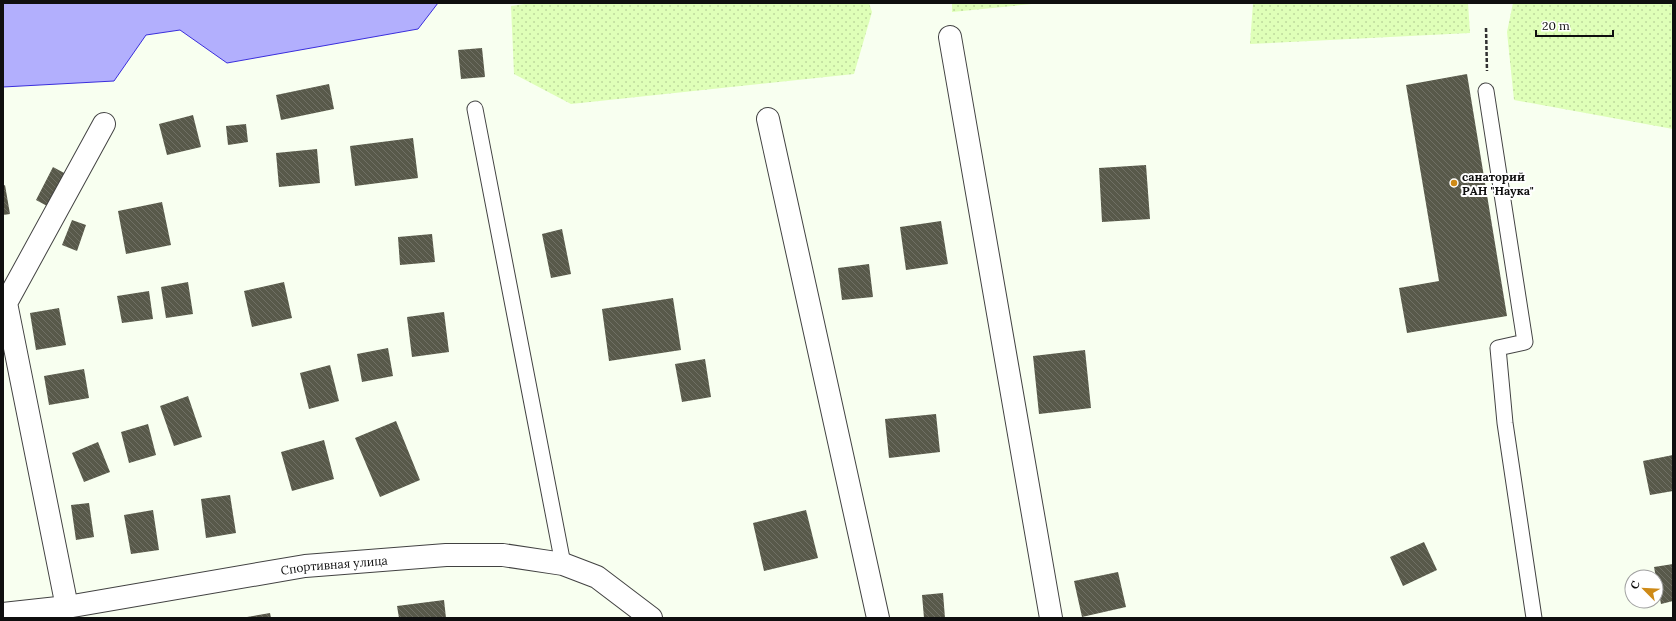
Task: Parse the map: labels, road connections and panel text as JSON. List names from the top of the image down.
{
  "streets": {
    "street": ["Спортивная улица"]
  },
  "places": ["санаторий РАН \"Наука\""],
  "scale_bar": "20 m",
  "north": "top left"
}
